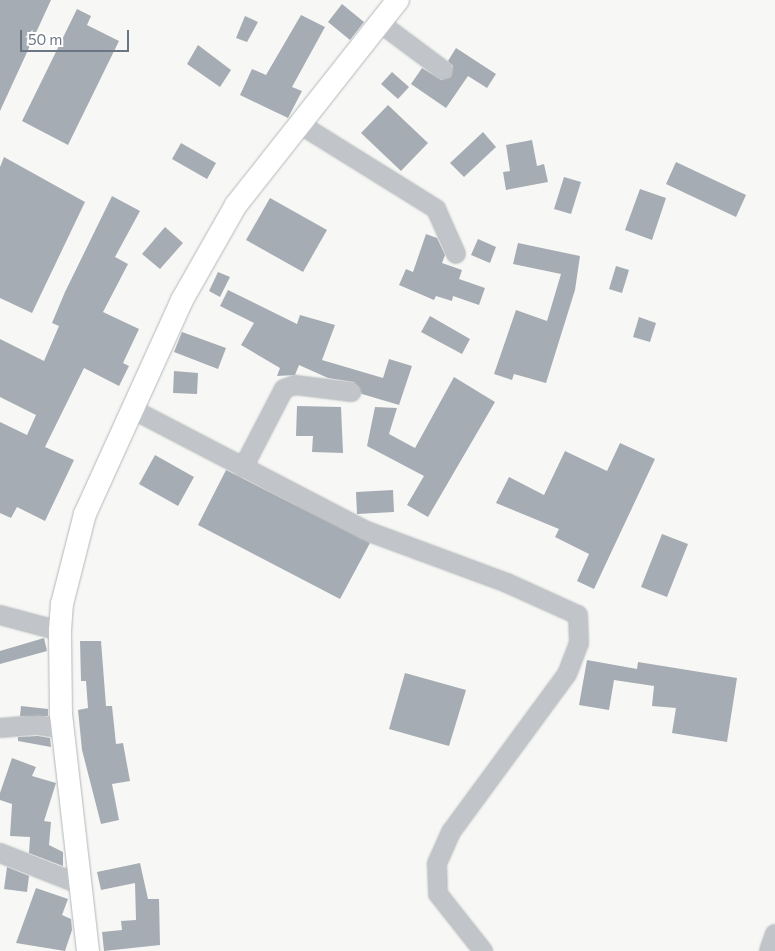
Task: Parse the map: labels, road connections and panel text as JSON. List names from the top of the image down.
{
  "scale_bar": "50 m"
}
